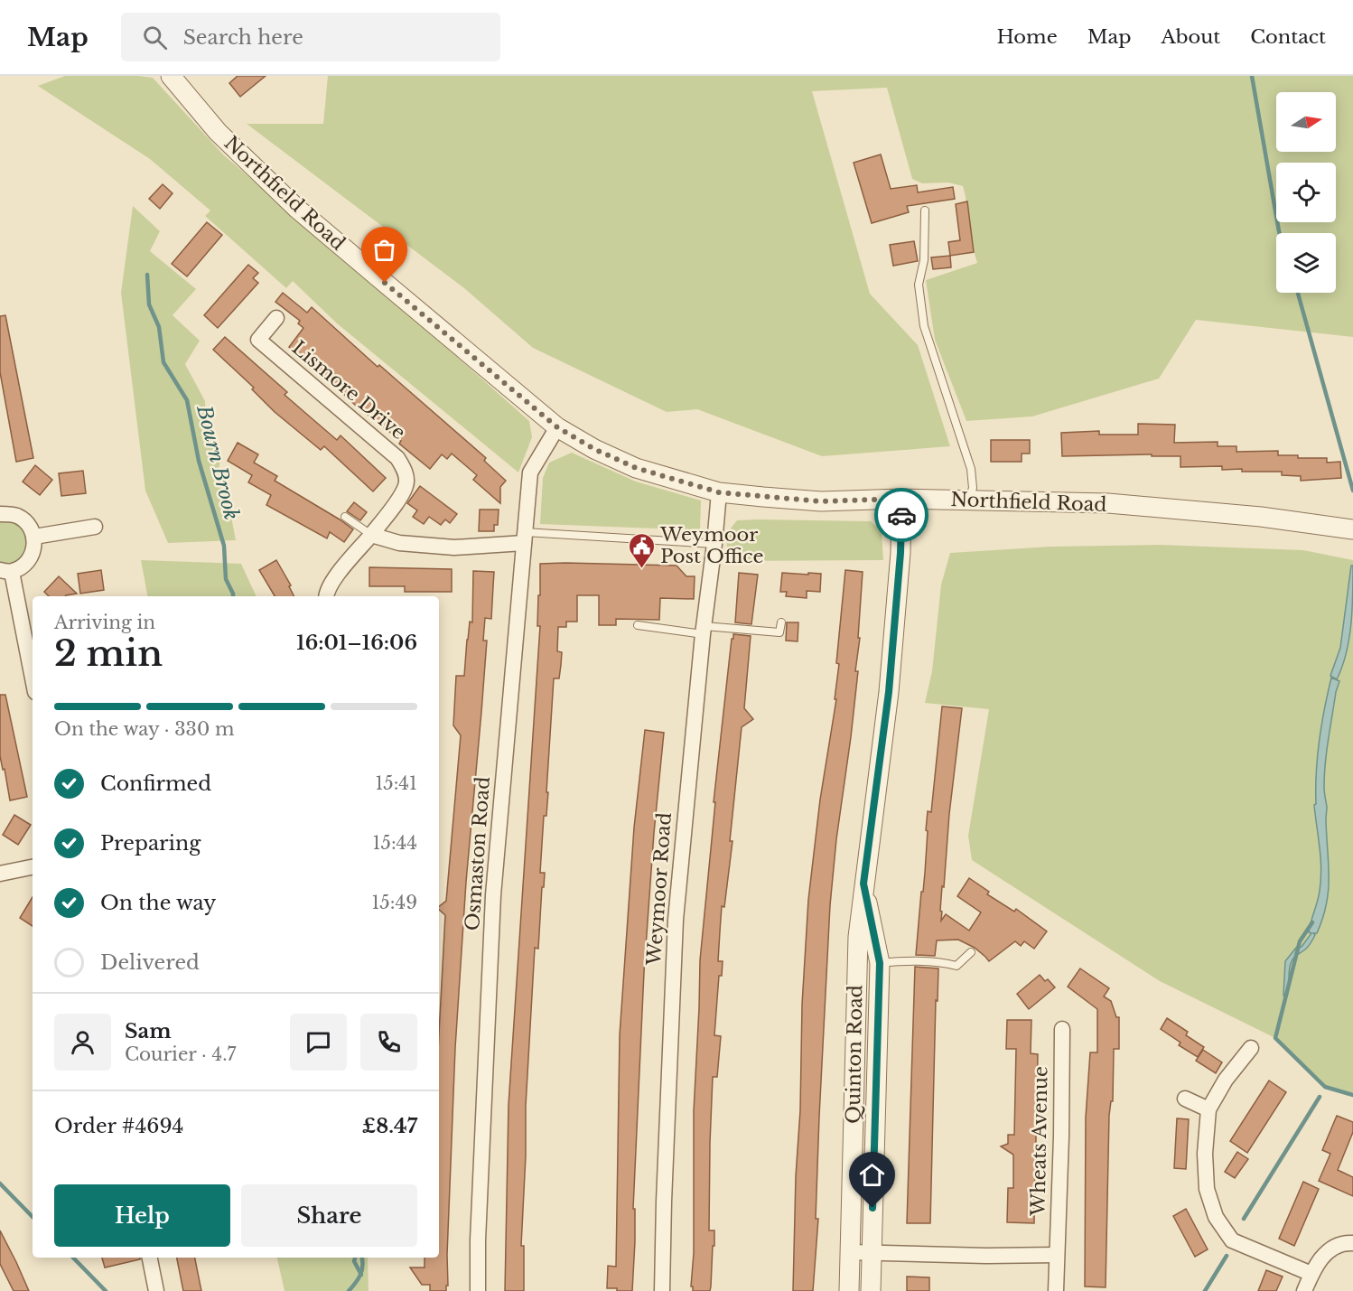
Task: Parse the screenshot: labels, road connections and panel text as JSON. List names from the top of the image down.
{
  "streets": {
    "street": [
      "Northfield Road",
      "Lismore Drive",
      "Osmaston Road",
      "Weymoor Road",
      "Quinton Road",
      "Wheats Avenue"
    ]
  },
  "crossings": [
    ["Northfield Road", "Osmaston Road"],
    ["Northfield Road", "Weymoor Road"],
    ["Northfield Road", "Quinton Road"]
  ],
  "water": ["Bourn Brook"],
  "places": {
    "public building": ["Weymoor Post Office"]
  },
  "north": "right",
  "page": {
    "header": "Map",
    "search": "Search here",
    "nav": [
      "Home",
      "Map",
      "About",
      "Contact"
    ],
    "heading": ["2 min", "Arriving in", "16:01–16:06"],
    "panel": [
      "Sam",
      "Courier · 4.7",
      "Order #4694",
      "£8.47"
    ],
    "bar": "On the way · 330 m",
    "list": [
      ["Confirmed", "15:41"],
      ["Preparing", "15:44"],
      ["On the way", "15:49"],
      "Delivered"
    ],
    "buttons": ["Help", "Share"]
  }
}
